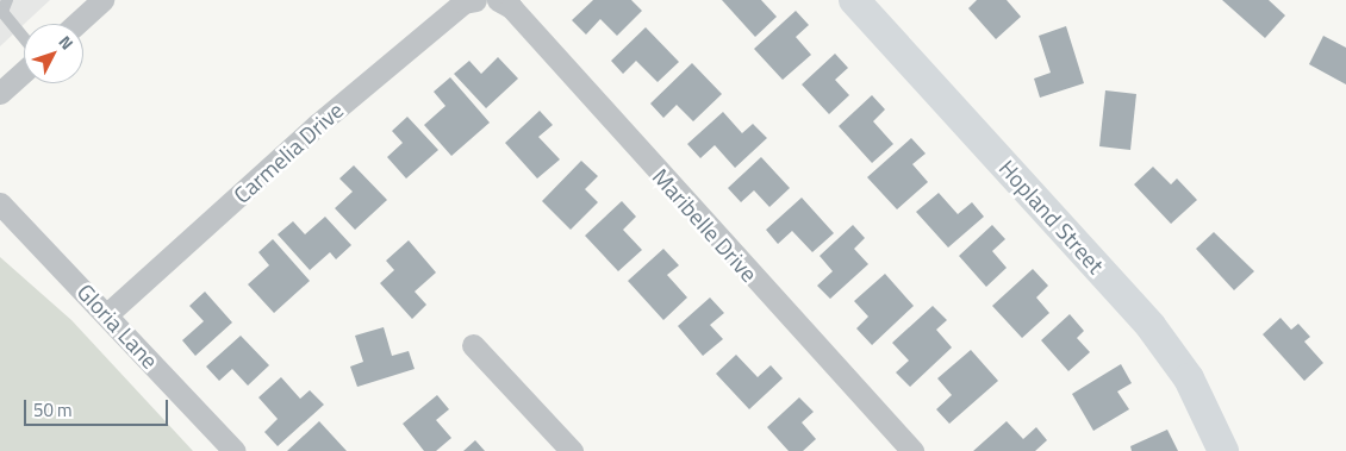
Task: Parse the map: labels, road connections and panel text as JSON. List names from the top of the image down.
{
  "streets": {
    "street": [
      "Carmelia Drive",
      "Hopland Street",
      "Maribelle Drive",
      "Gloria Lane"
    ]
  },
  "crossings": [
    ["Carmelia Drive", "Gloria Lane"]
  ],
  "scale_bar": "50 m",
  "north": "top right"
}
